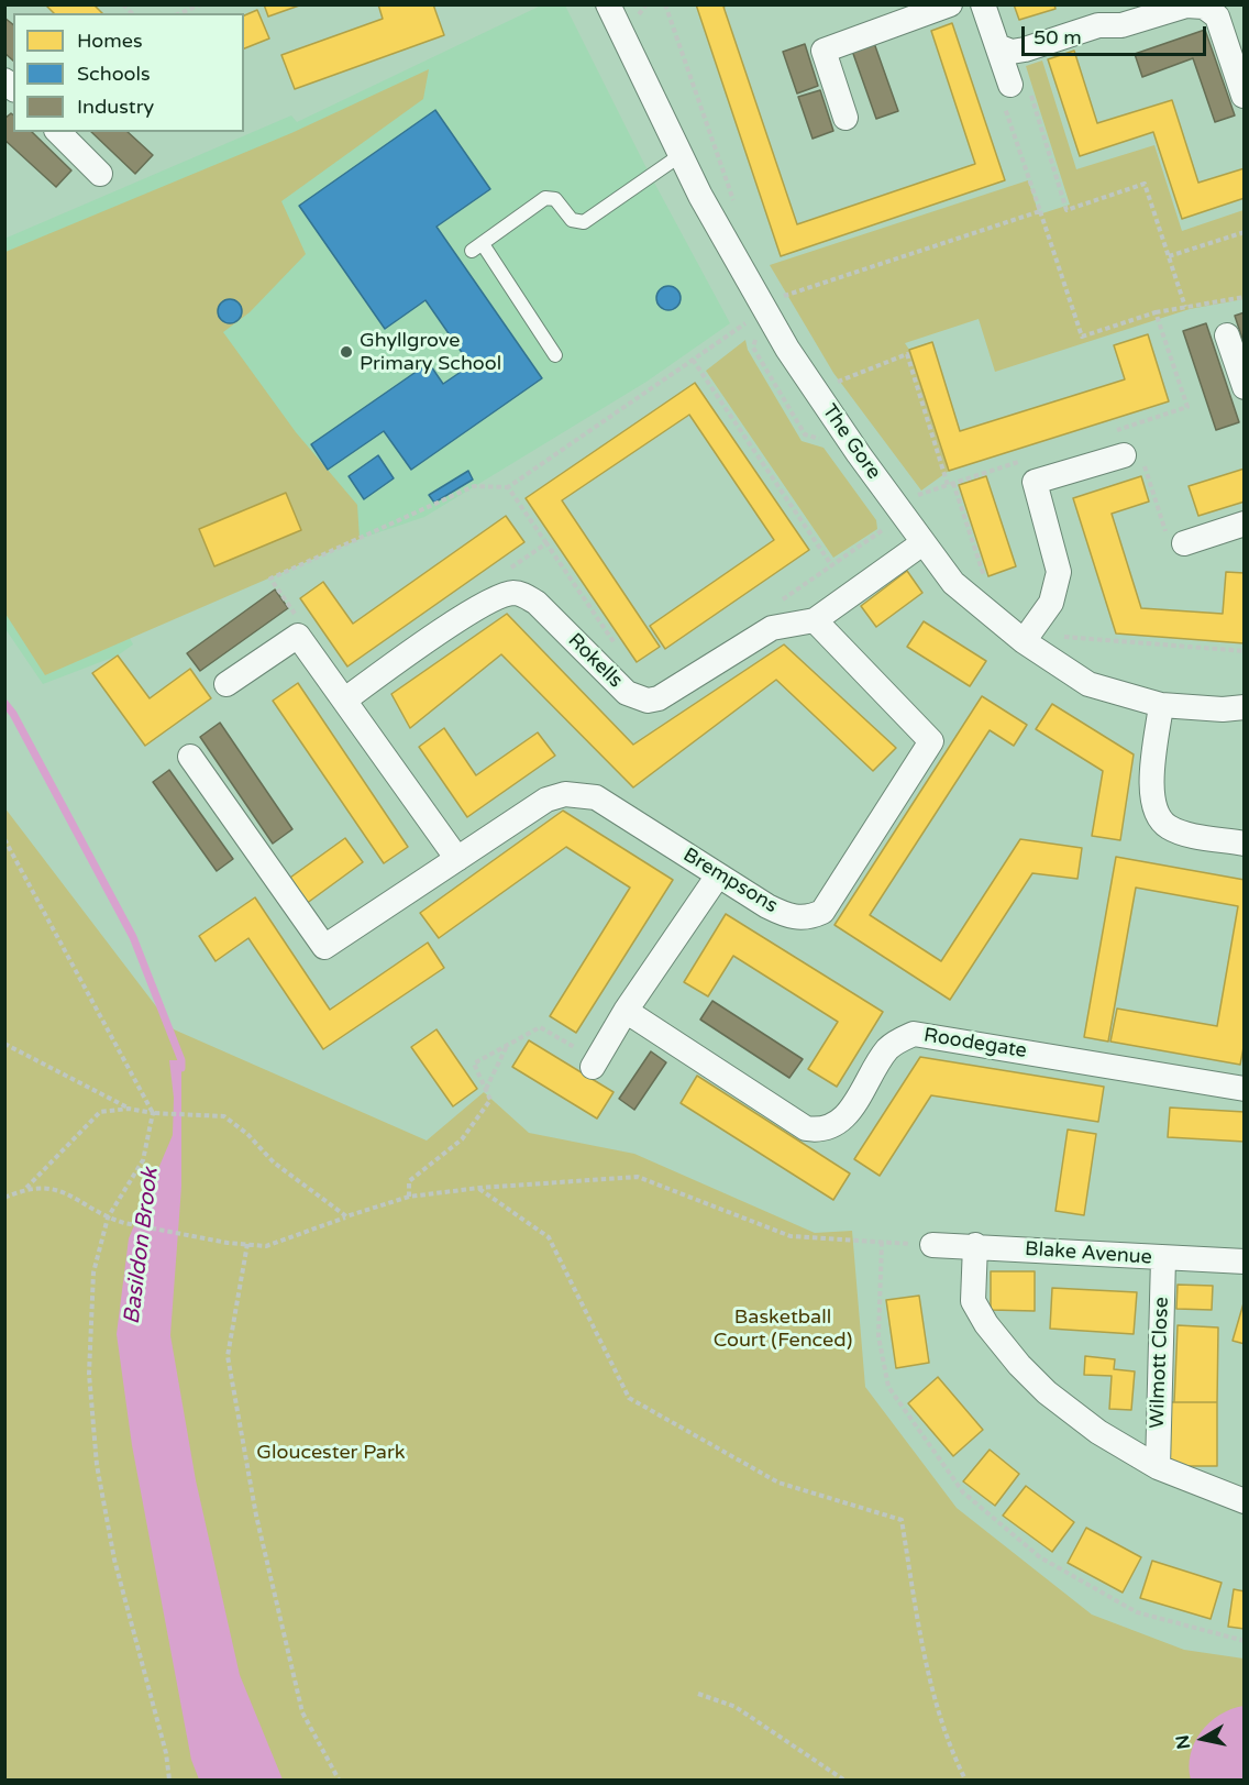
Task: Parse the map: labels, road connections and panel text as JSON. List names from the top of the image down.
{
  "streets": {
    "street": [
      "The Gore",
      "Rokells",
      "Brempsons",
      "Roodegate",
      "Blake Avenue",
      "Wilmott Close"
    ]
  },
  "crossings": [
    ["The Gore", "Rokells"],
    ["Rokells", "Brempsons"],
    ["Blake Avenue", "Wilmott Close"]
  ],
  "water": ["Basildon Brook"],
  "parks": ["Basketball Court (Fenced)", "Gloucester Park"],
  "places": ["Ghyllgrove Primary School"],
  "legend": ["Homes", "Schools", "Industry"],
  "scale_bar": "50 m",
  "north": "left"
}
